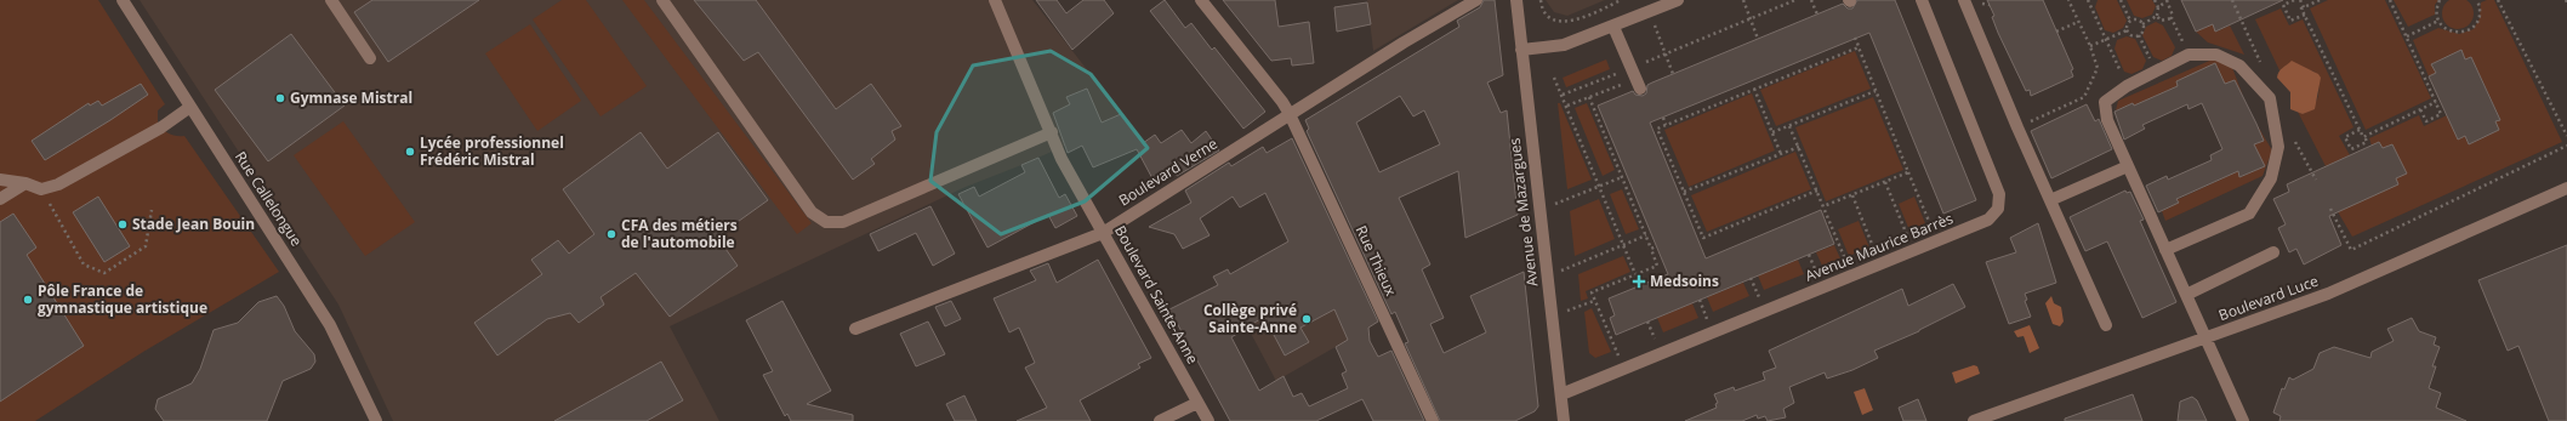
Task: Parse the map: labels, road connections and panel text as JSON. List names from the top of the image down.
{
  "streets": {
    "street": [
      "Boulevard Verne",
      "Rue Callelongue",
      "Avenue de Mazargues",
      "Avenue Maurice Barrès",
      "Rue Thieux",
      "Boulevard Sainte-Anne",
      "Boulevard Luce"
    ]
  },
  "crossings": [
    ["Boulevard Verne", "Rue Thieux"],
    ["Boulevard Verne", "Boulevard Sainte-Anne"],
    ["Avenue de Mazargues", "Avenue Maurice Barrès"]
  ],
  "places": {
    "other": [
      "Gymnase Mistral",
      "Lycée professionnel Frédéric Mistral",
      "Stade Jean Bouin",
      "CFA des métiers de l'automobile",
      "Pôle France de gymnastique artistique",
      "Collège privé Sainte-Anne"
    ],
    "health": ["Medsoins"]
  }
}
